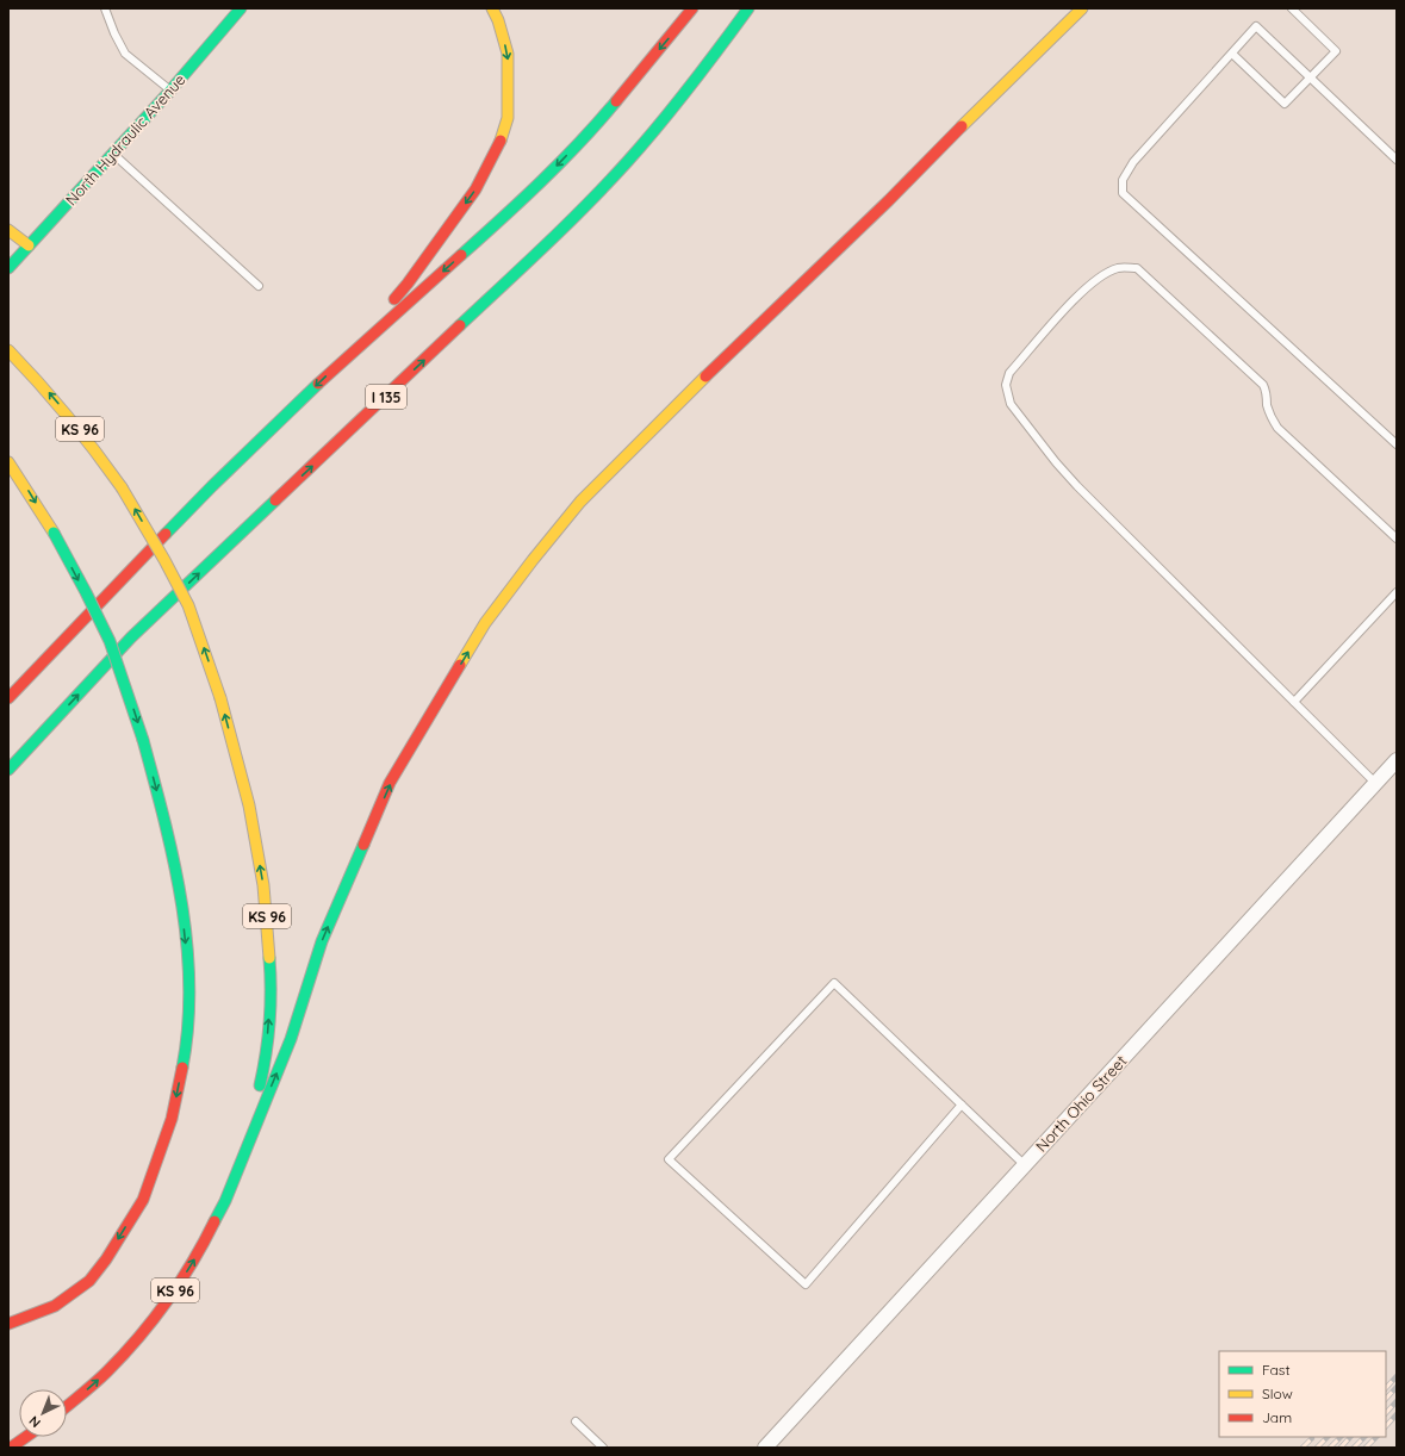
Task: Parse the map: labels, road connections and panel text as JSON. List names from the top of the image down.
{
  "streets": {
    "main road": ["North Hydraulic Avenue", "I 135", "KS 96"],
    "street": ["North Ohio Street"]
  },
  "legend": ["Fast", "Slow", "Jam"],
  "north": "bottom left"
}
